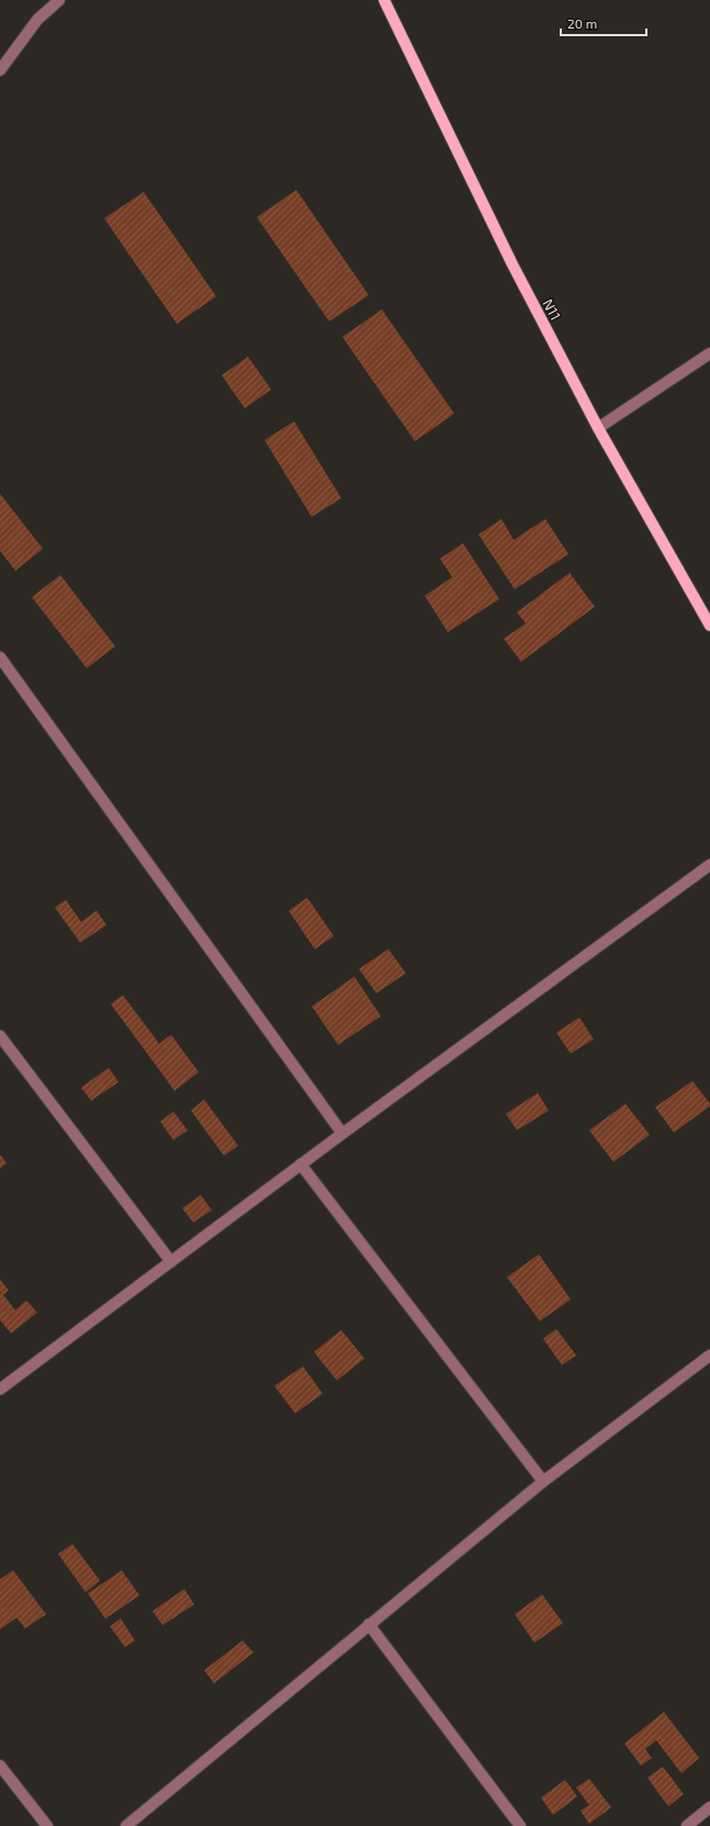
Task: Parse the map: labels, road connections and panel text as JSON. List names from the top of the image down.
{
  "streets": {
    "main road": ["N11"]
  },
  "scale_bar": "20 m"
}
